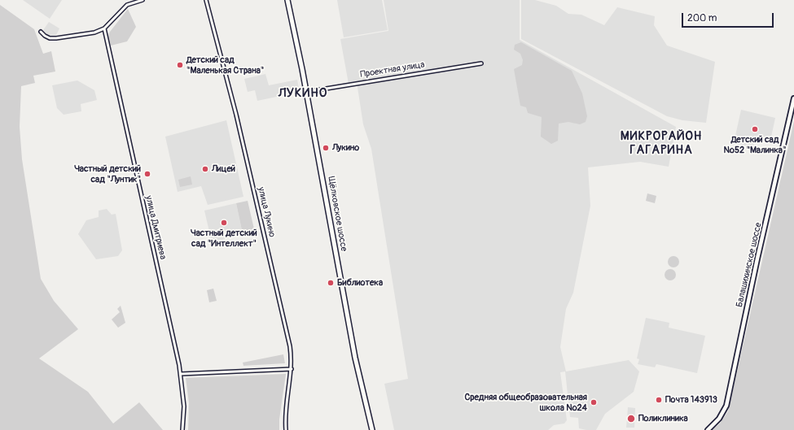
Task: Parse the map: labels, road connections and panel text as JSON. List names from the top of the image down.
{
  "streets": {
    "main road": ["Щёлковское шоссе", "Балашихинское шоссе"],
    "street": ["Проектная улица", "улица Лукино", "улица Дмитриева"]
  },
  "crossings": [
    ["Проектная улица", "Щёлковское шоссе"]
  ],
  "districts": ["ЛУКИНО", "МИКРОРАЙОН ГАГАРИНА"],
  "places": [
    "Детский сад \"Маленькая Страна\"",
    "Детский сад №52 \"Малинка\"",
    "Лукино",
    "Лицей",
    "Частный детский сад \"Лунтик\"",
    "Частный детский сад \"Интеллект\"",
    "Библиотека",
    "Почта 143913",
    "Средняя общеобразовательная школа №24",
    "Поликлиника"
  ],
  "scale_bar": "200 m"
}
